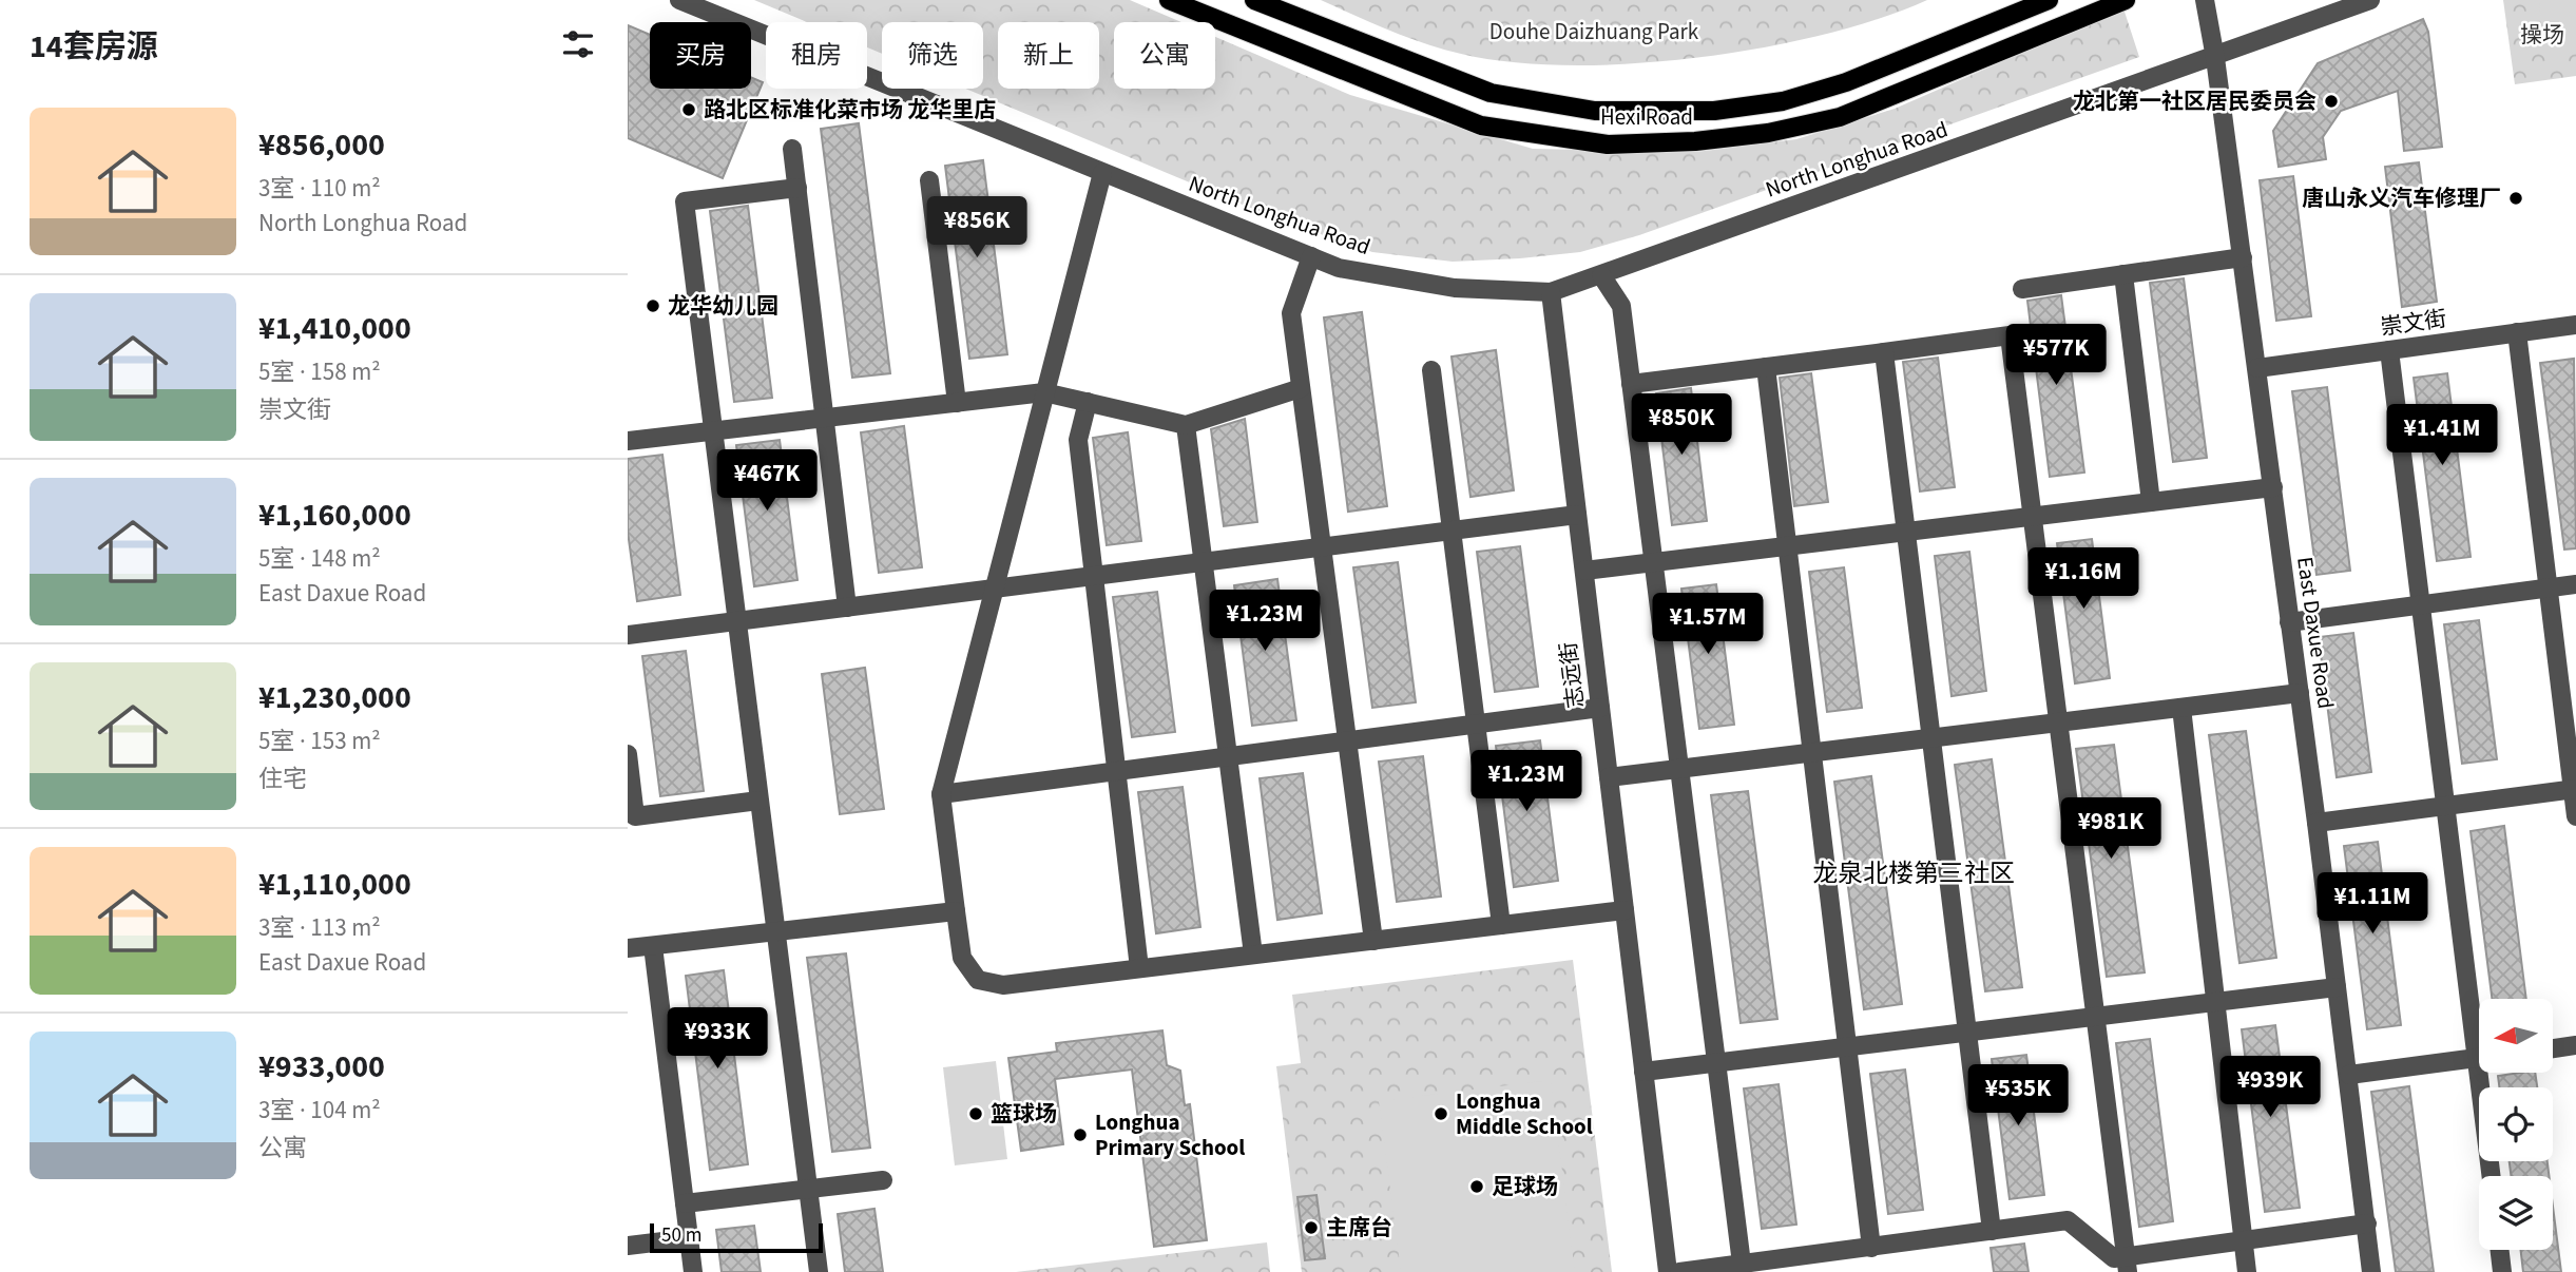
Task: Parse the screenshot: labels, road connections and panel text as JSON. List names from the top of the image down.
{
  "streets": {
    "main road": ["Hexi Road"],
    "street": [
      "North Longhua Road",
      "崇文街",
      "East Daxue Road",
      "志远街"
    ]
  },
  "crossings": [
    ["North Longhua Road", "East Daxue Road"],
    ["North Longhua Road", "志远街"],
    ["崇文街", "East Daxue Road"]
  ],
  "districts": ["龙泉北楼第三社区"],
  "parks": ["Douhe Daizhuang Park", "操场"],
  "places": [
    "龙北第一社区居民委员会",
    "路北区标准化菜市场 龙华里店",
    "唐山永义汽车修理厂",
    "龙华幼儿园",
    "篮球场",
    "Longhua Middle School",
    "Longhua Primary School",
    "足球场",
    "主席台"
  ],
  "scale_bar": "50 m",
  "north": "left",
  "page": {
    "heading": "14套房源",
    "chip": [
      "买房",
      "租房",
      "筛选",
      "新上",
      "公寓"
    ],
    "list": [
      {
        "name": "¥856,000",
        "note": "3室 · 110 m² · North Longhua Road"
      },
      {
        "name": "¥1,410,000",
        "note": "5室 · 158 m² · 崇文街"
      },
      {
        "name": "¥1,160,000",
        "note": "5室 · 148 m² · East Daxue Road"
      },
      {
        "name": "¥1,230,000",
        "note": "5室 · 153 m² · 住宅"
      },
      {
        "name": "¥1,110,000",
        "note": "3室 · 113 m² · East Daxue Road"
      },
      {
        "name": "¥933,000",
        "note": "3室 · 104 m² · 公寓"
      }
    ],
    "price": [
      "¥856K",
      "¥577K",
      "¥850K",
      "¥1.41M",
      "¥467K",
      "¥1.16M",
      "¥1.23M",
      "¥1.57M",
      "¥1.23M",
      "¥981K",
      "¥1.11M",
      "¥933K",
      "¥939K",
      "¥535K"
    ],
    "scale": "50 m"
  }
}
